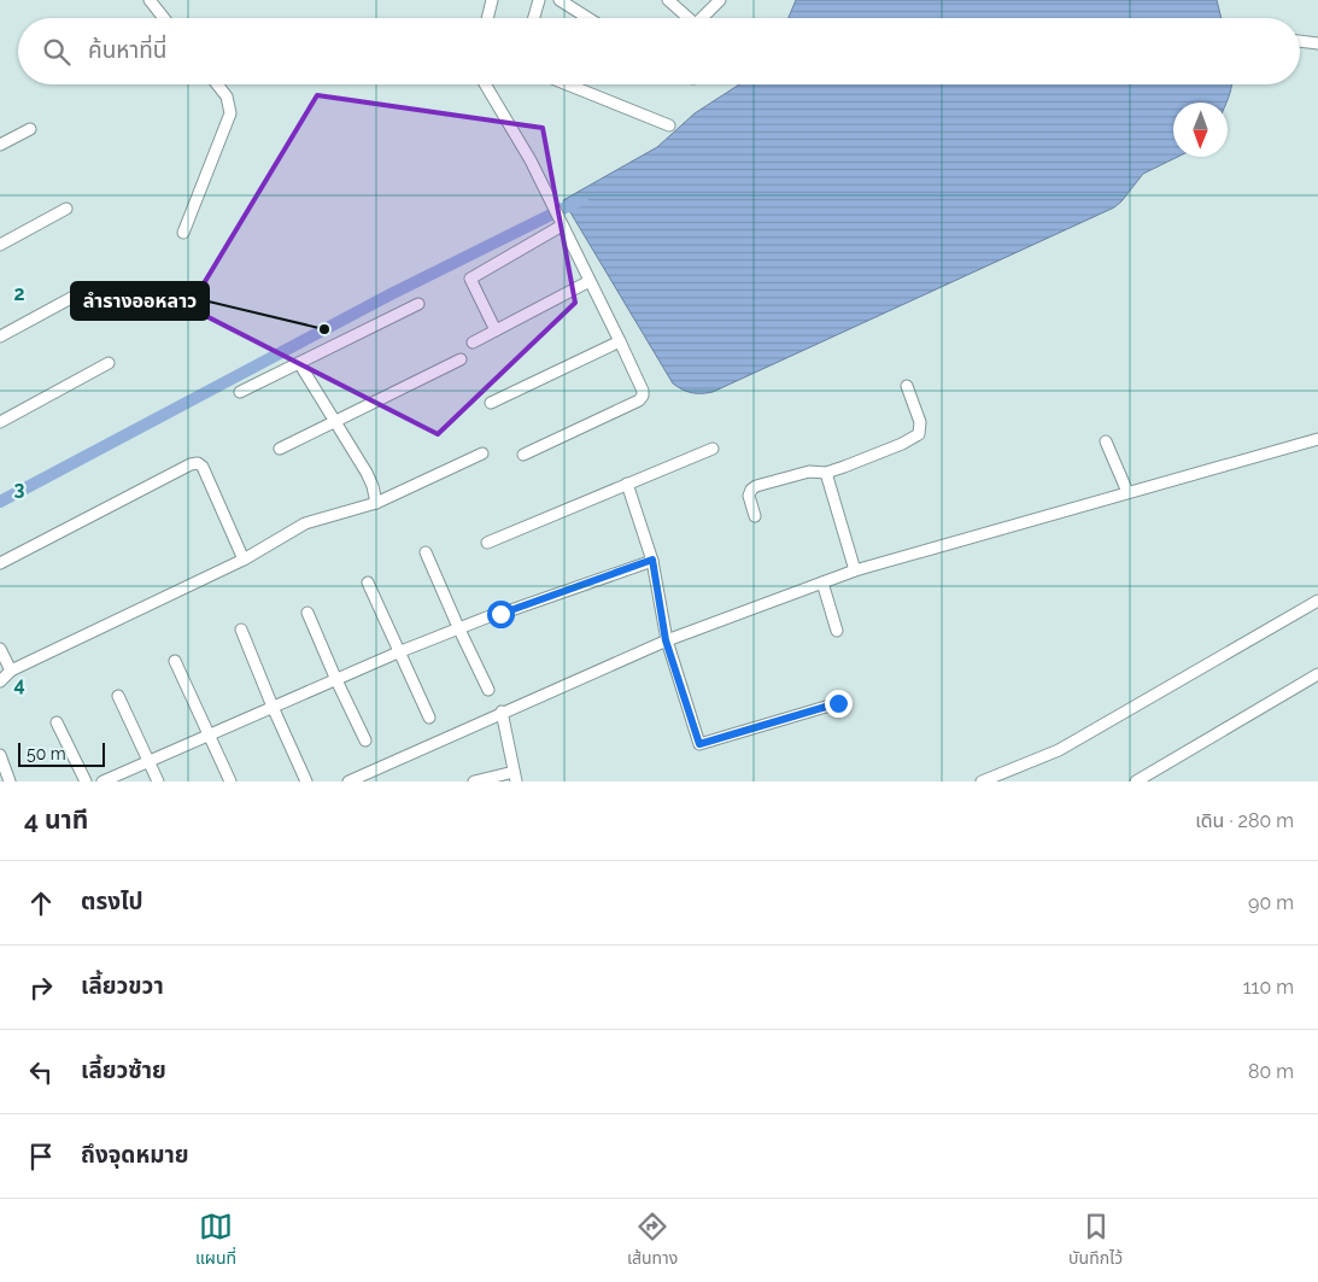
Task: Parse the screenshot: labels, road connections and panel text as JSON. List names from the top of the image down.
{
  "places": ["ลำรางออหลาว"],
  "scale_bar": "50 m",
  "north": "bottom",
  "page": {
    "search": "ค้นหาที่นี่",
    "scale": "50 m",
    "heading": ["4 นาที", "เดิน · 280 m"],
    "list": [
      ["ตรงไป", "90 m"],
      ["เลี้ยวขวา", "110 m"],
      ["เลี้ยวซ้าย", "80 m"],
      "ถึงจุดหมาย"
    ],
    "nav": ["แผนที่", "เส้นทาง", "บันทึกไว้"]
  },
  "grid": {
    "rows": ["2", "3", "4"]
  }
}
